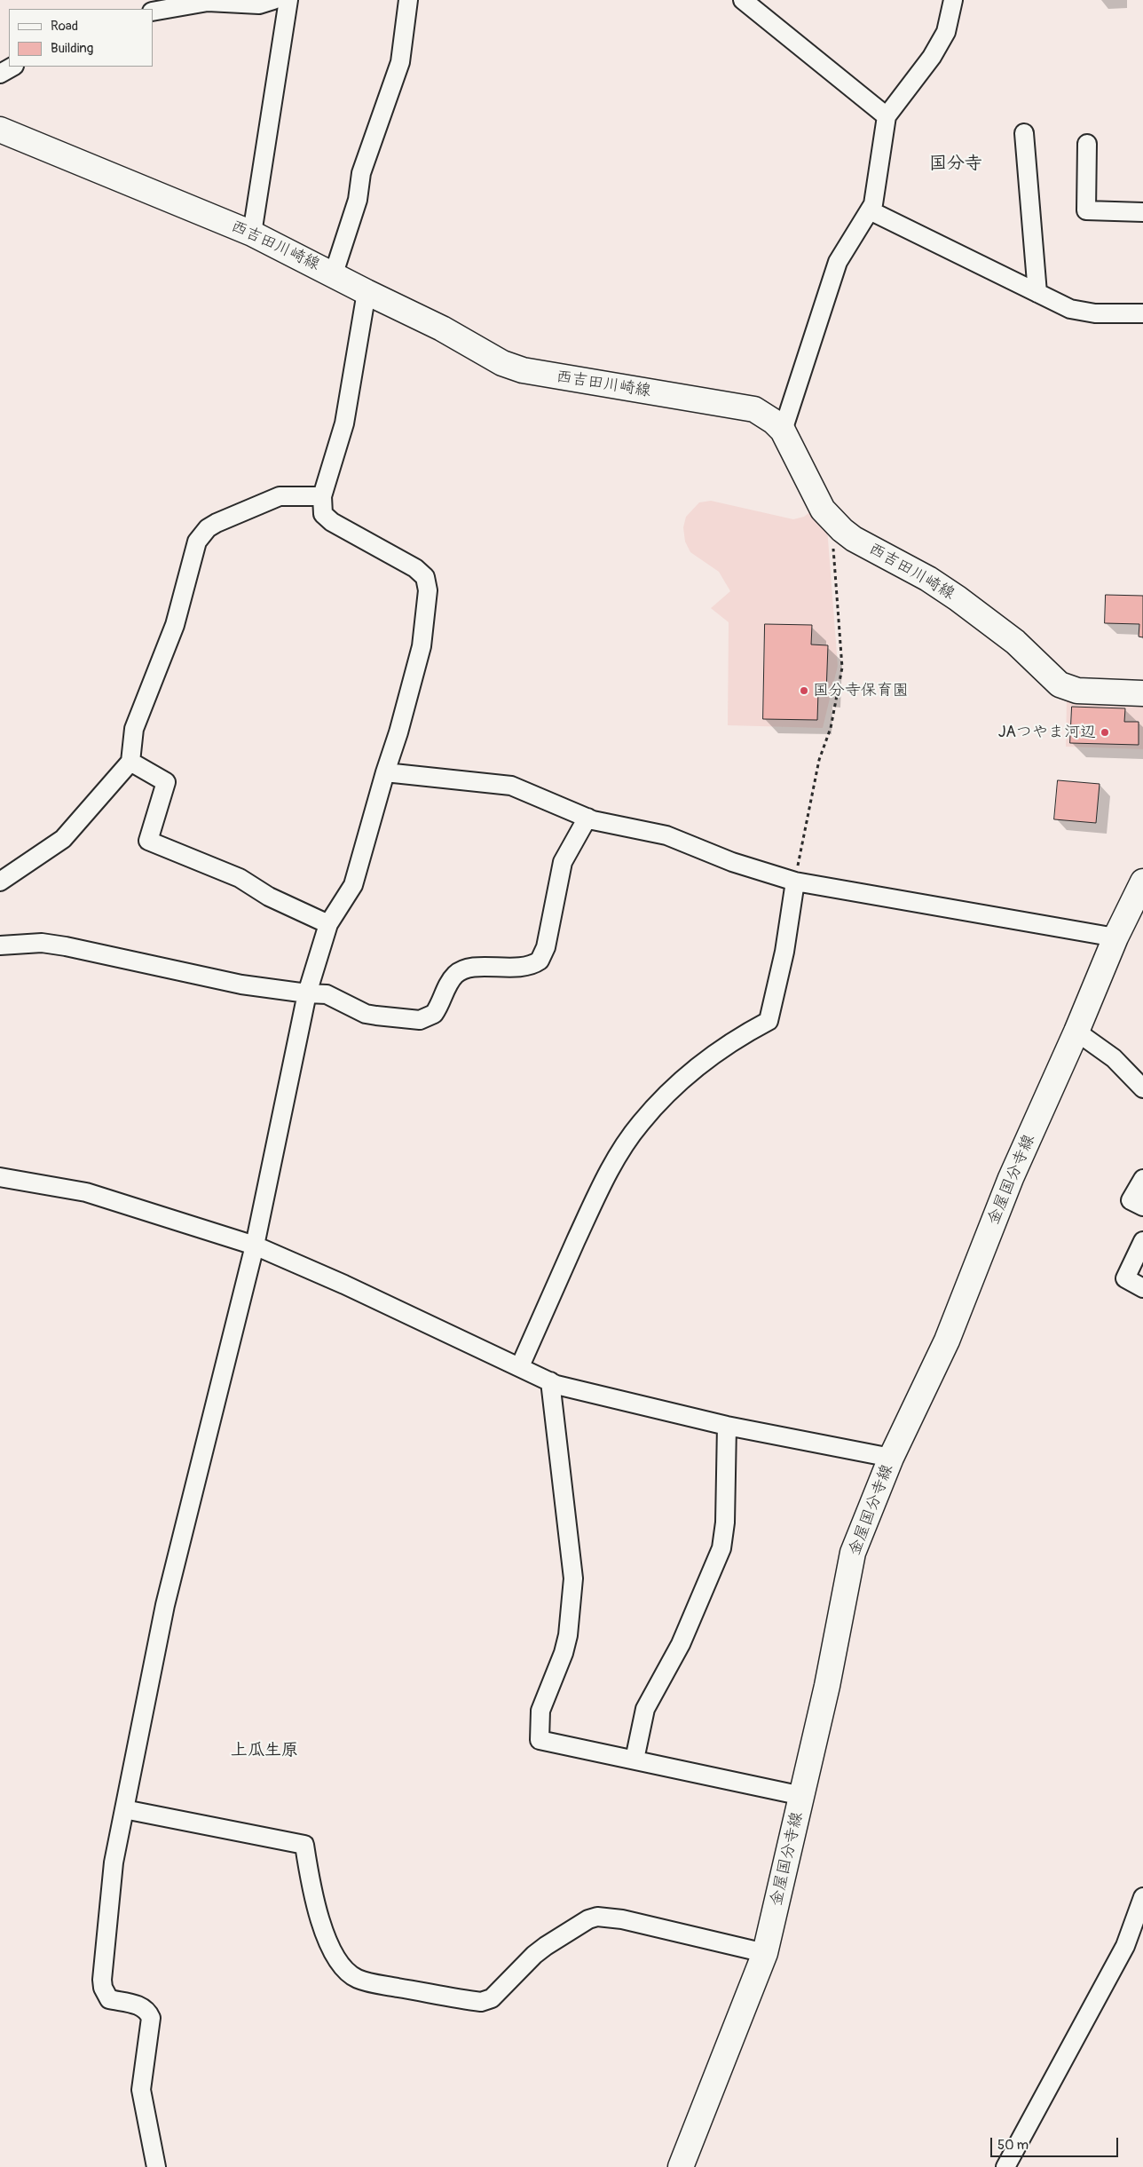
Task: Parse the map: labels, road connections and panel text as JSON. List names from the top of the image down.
{
  "streets": {
    "main road": ["西吉田川崎線", "金屋国分寺線"]
  },
  "districts": ["国分寺", "上瓜生原"],
  "places": ["国分寺保育園", "JAつやま河辺"],
  "legend": ["Road", "Building"],
  "scale_bar": "50 m"
}
